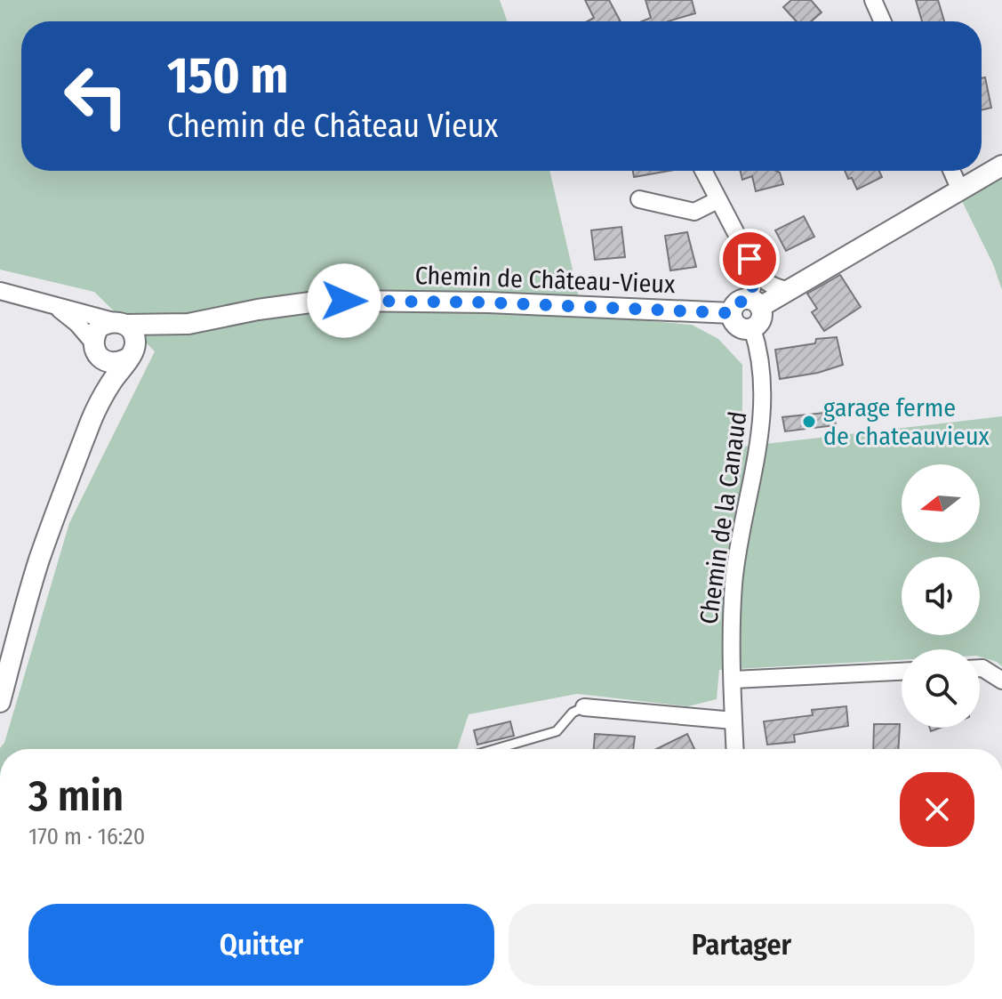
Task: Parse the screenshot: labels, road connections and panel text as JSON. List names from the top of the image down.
{
  "streets": {
    "street": ["Chemin de Château-Vieux", "Chemin de la Canaud"]
  },
  "crossings": [
    ["Chemin de Château-Vieux", "Chemin de la Canaud"]
  ],
  "places": ["garage ferme de chateauvieux"],
  "north": "left",
  "page": {
    "turn": ["150 m", "Chemin de Château Vieux"],
    "heading": ["3 min", "170 m · 16:20"],
    "buttons": ["Quitter", "Partager"]
  }
}
